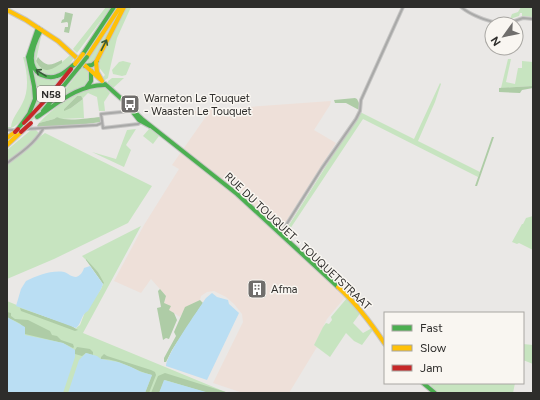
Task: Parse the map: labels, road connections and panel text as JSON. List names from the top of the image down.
{
  "streets": {
    "main road": ["N58", "RUE DU TOUQUET - TOUQUETSTRAAT"]
  },
  "places": {
    "bus stop": ["Warneton Le Touquet - Waasten Le Touquet"],
    "building": ["Afma"]
  },
  "legend": ["Fast", "Slow", "Jam"],
  "north": "bottom left"
}
